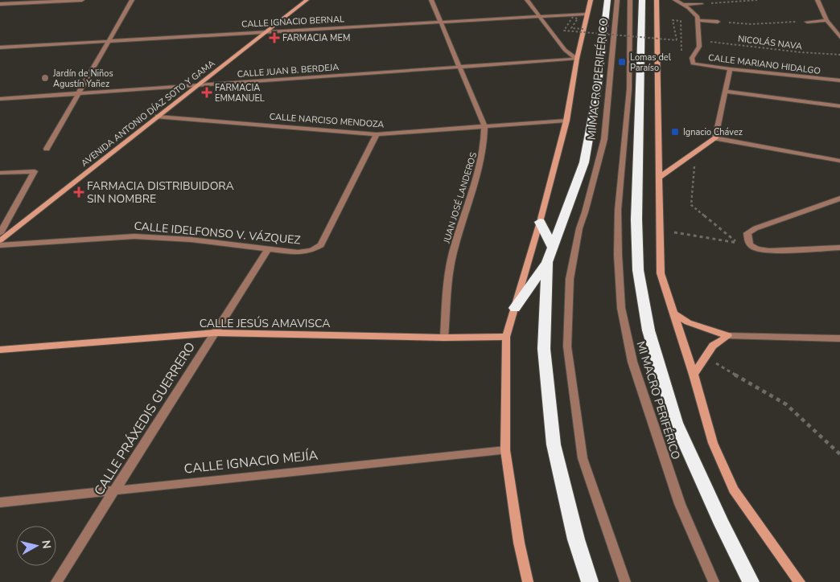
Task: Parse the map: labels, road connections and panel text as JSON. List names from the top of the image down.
{
  "streets": {
    "street": [
      "CALLE IGNACIO BERNAL",
      "CALLE MARIANO HIDALGO",
      "CALLE JUAN B. BERDEJA",
      "MI MACRO PERIFÉRICO",
      "AVENIDA ANTONIO DÍAZ SOTO Y GAMA",
      "CALLE NARCISO MENDOZA",
      "JUAN JOSÉ LANDEROS",
      "CALLE IDELFONSO V. VÁZQUEZ",
      "CALLE JESÚS AMAVISCA",
      "CALLE PRÁXEDIS GUERRERO",
      "CALLE IGNACIO MEJÍA"
    ],
    "path": ["NICOLÁS NAVA"]
  },
  "crossings": [
    ["CALLE IGNACIO BERNAL", "AVENIDA ANTONIO DÍAZ SOTO Y GAMA"],
    ["CALLE IGNACIO BERNAL", "JUAN JOSÉ LANDEROS"],
    ["NICOLÁS NAVA", "CALLE MARIANO HIDALGO"],
    ["CALLE JUAN B. BERDEJA", "AVENIDA ANTONIO DÍAZ SOTO Y GAMA"],
    ["CALLE JUAN B. BERDEJA", "JUAN JOSÉ LANDEROS"],
    ["AVENIDA ANTONIO DÍAZ SOTO Y GAMA", "CALLE NARCISO MENDOZA"],
    ["CALLE NARCISO MENDOZA", "JUAN JOSÉ LANDEROS"],
    ["CALLE NARCISO MENDOZA", "CALLE IDELFONSO V. VÁZQUEZ"],
    ["JUAN JOSÉ LANDEROS", "CALLE JESÚS AMAVISCA"],
    ["CALLE IDELFONSO V. VÁZQUEZ", "CALLE PRÁXEDIS GUERRERO"],
    ["CALLE JESÚS AMAVISCA", "CALLE PRÁXEDIS GUERRERO"],
    ["CALLE PRÁXEDIS GUERRERO", "CALLE IGNACIO MEJÍA"]
  ],
  "places": {
    "health": ["FARMACIA MEM", "FARMACIA EMMANUEL", "FARMACIA DISTRIBUIDORA SIN NOMBRE"],
    "transit": ["Lomas del Paraíso", "Ignacio Chávez"],
    "other": ["Jardín de Niños Agustín Yañez"]
  },
  "north": "right"
}
